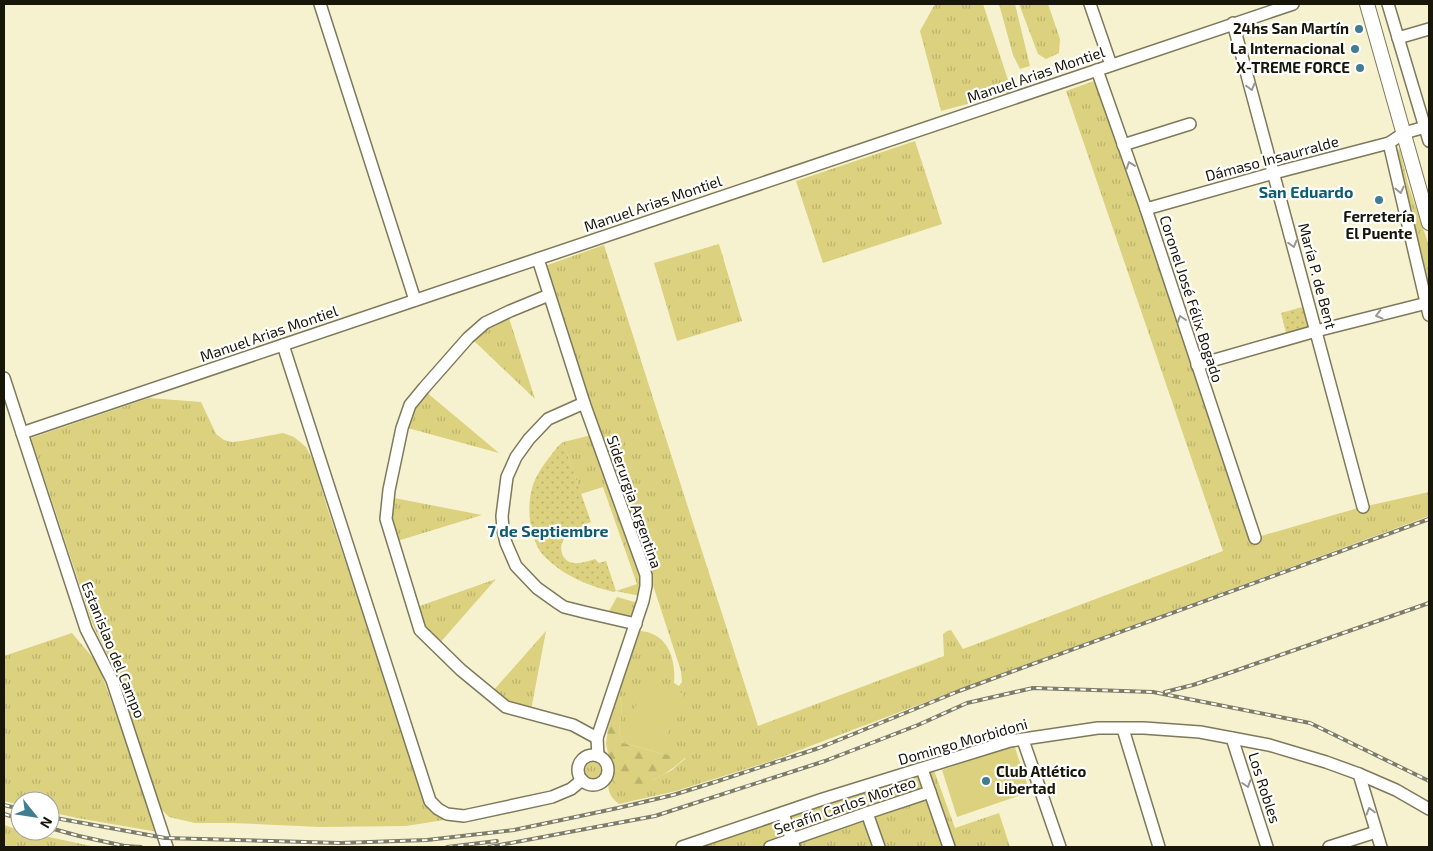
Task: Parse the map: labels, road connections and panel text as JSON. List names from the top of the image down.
{
  "streets": {
    "street": [
      "Manuel Arias Montiel",
      "Dámaso Insaurralde",
      "María P. de Bent",
      "Coronel José Félix Bogado",
      "Siderurgia Argentina",
      "Estanislao del Campo",
      "Domingo Morbidoni",
      "Los Robles",
      "Serafín Carlos Morteo"
    ]
  },
  "crossings": [
    ["Manuel Arias Montiel", "María P. de Bent"],
    ["Manuel Arias Montiel", "Coronel José Félix Bogado"],
    ["Manuel Arias Montiel", "Siderurgia Argentina"],
    ["Manuel Arias Montiel", "Estanislao del Campo"],
    ["Dámaso Insaurralde", "María P. de Bent"],
    ["Dámaso Insaurralde", "Coronel José Félix Bogado"],
    ["Domingo Morbidoni", "Los Robles"]
  ],
  "one_way": ["María P. de Bent", "Coronel José Félix Bogado", "Los Robles"],
  "districts": ["San Eduardo", "7 de Septiembre"],
  "places": [
    "24hs San Martín",
    "La Internacional",
    "X-TREME FORCE",
    "Ferretería El Puente",
    "Club Atlético Libertad"
  ],
  "north": "bottom right"
}
